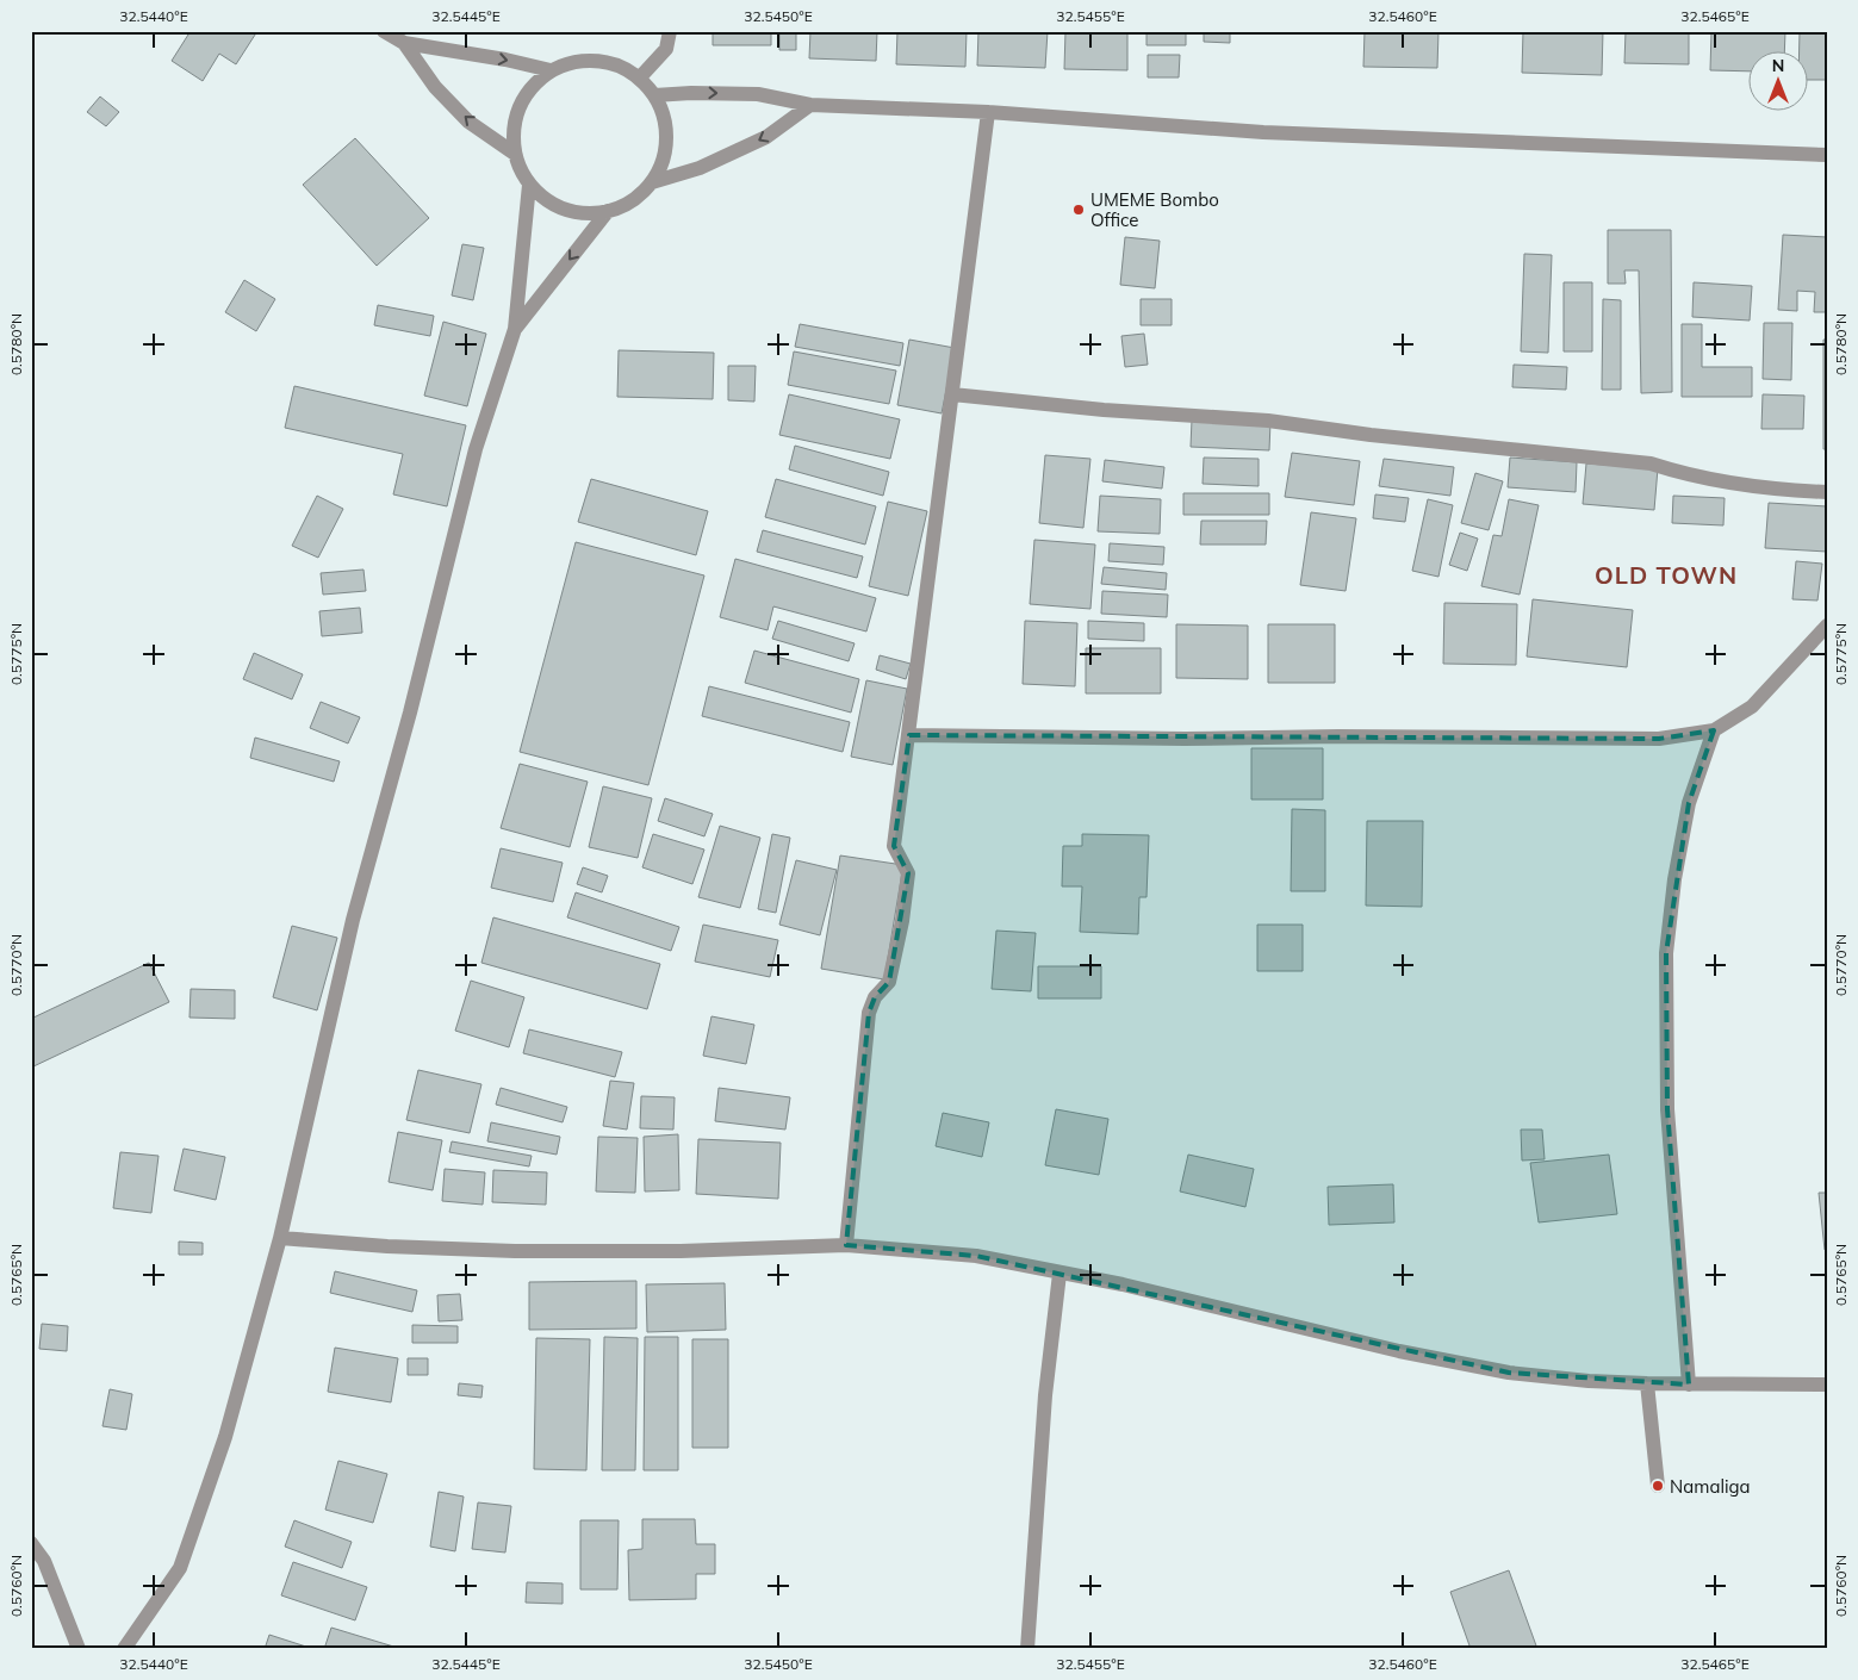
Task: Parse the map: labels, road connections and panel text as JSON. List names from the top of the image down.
{
  "districts": ["OLD TOWN"],
  "places": ["UMEME Bombo Office", "Namaliga"],
  "north": "top",
  "coordinates": [
    "32.5440°E",
    "32.5445°E",
    "32.5450°E",
    "32.5455°E",
    "32.5460°E",
    "32.5465°E",
    "0.5780°N",
    "0.5775°N",
    "0.5770°N",
    "0.5765°N",
    "0.5760°N"
  ]
}
